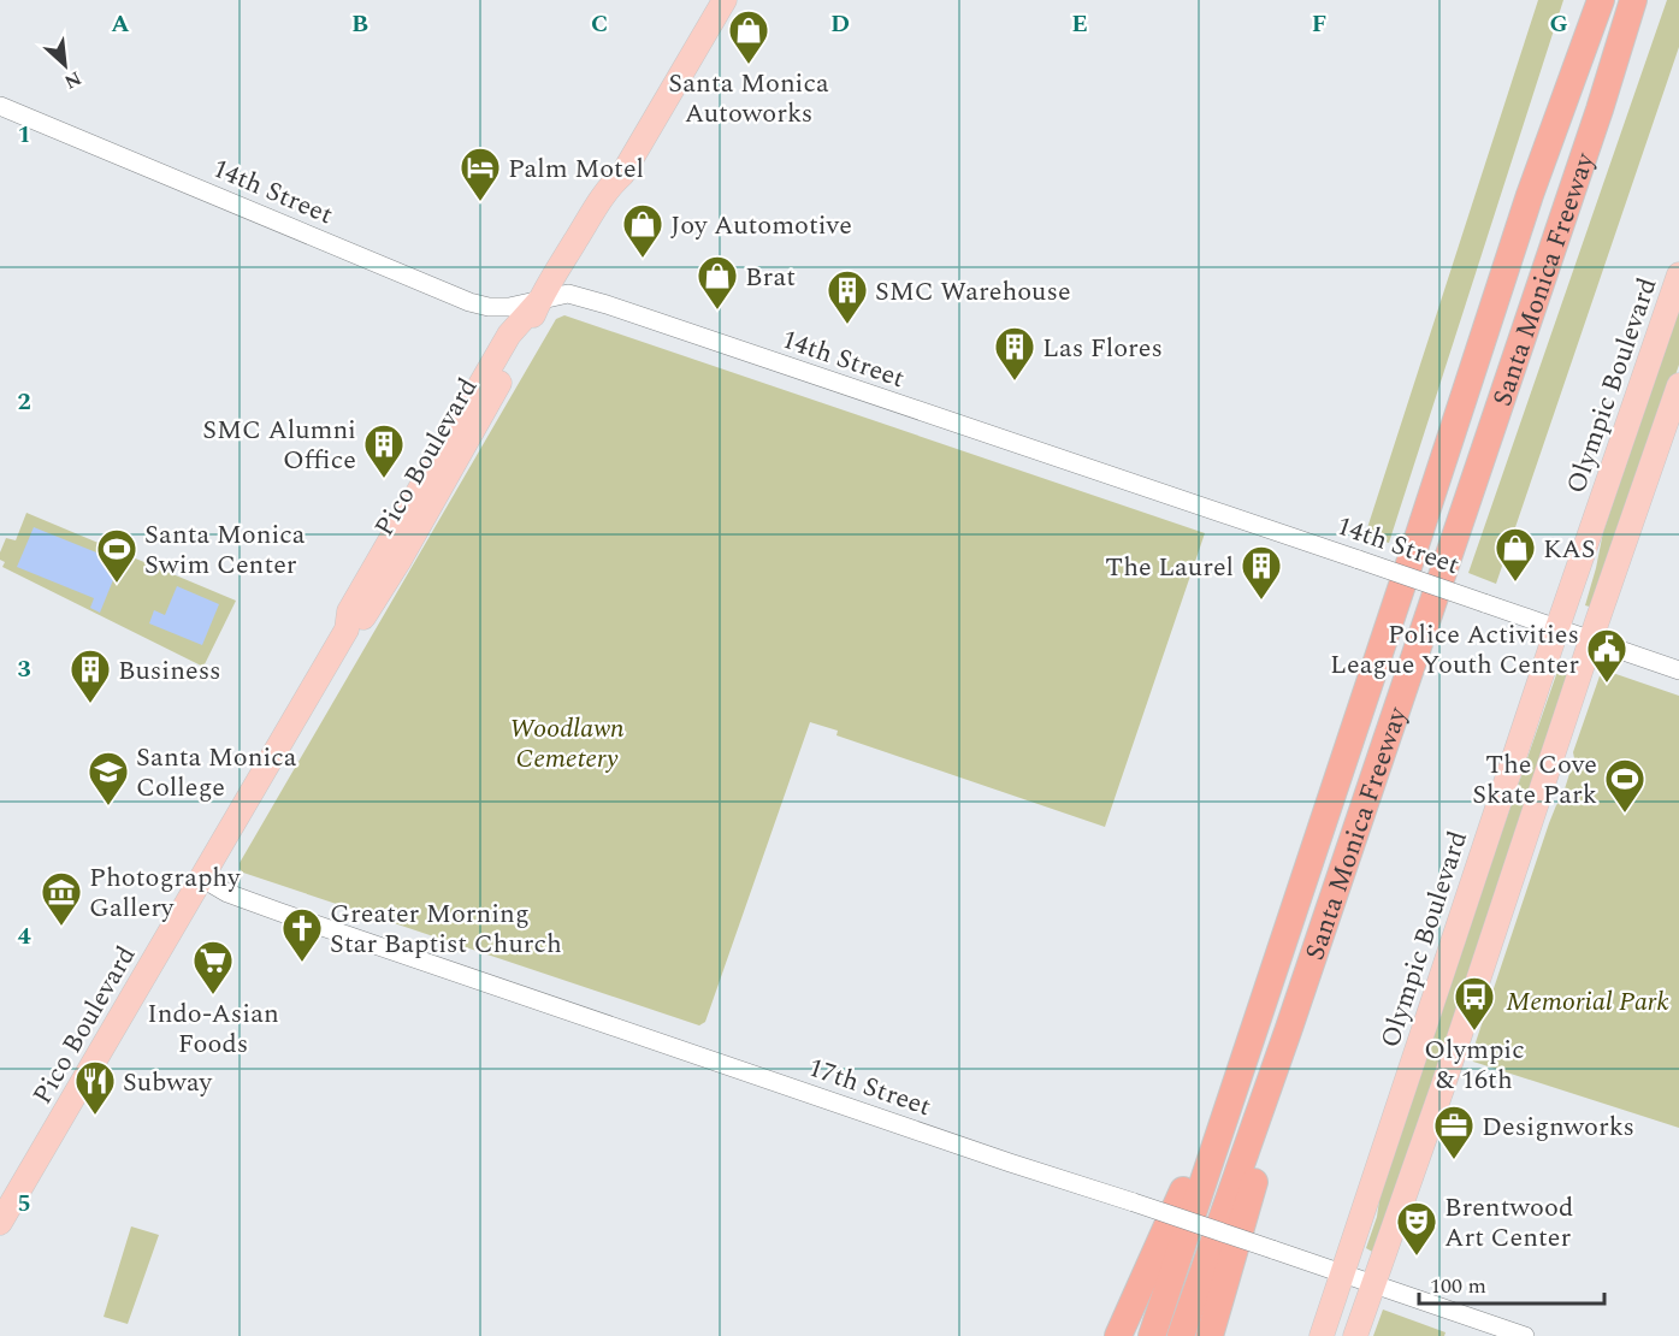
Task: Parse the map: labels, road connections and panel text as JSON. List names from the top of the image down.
{
  "streets": {
    "highway": ["Santa Monica Freeway"],
    "main road": ["Olympic Boulevard", "Pico Boulevard"],
    "street": ["14th Street", "17th Street"]
  },
  "crossings": [
    ["14th Street", "Olympic Boulevard"],
    ["14th Street", "Pico Boulevard"],
    ["Olympic Boulevard", "17th Street"],
    ["Pico Boulevard", "17th Street"]
  ],
  "parks": ["Woodlawn Cemetery", "Memorial Park"],
  "places": {
    "shop": [
      "Santa Monica Autoworks",
      "Joy Automotive",
      "Brat",
      "KAS"
    ],
    "hotel": ["Palm Motel"],
    "building": [
      "SMC Warehouse",
      "Las Flores",
      "SMC Alumni Office",
      "The Laurel",
      "Business"
    ],
    "sports": ["Santa Monica Swim Center", "The Cove Skate Park"],
    "public building": ["Police Activities League Youth Center"],
    "school or university": ["Santa Monica College"],
    "museum": ["Photography Gallery"],
    "church": ["Greater Morning Star Baptist Church"],
    "supermarket": ["Indo-Asian Foods"],
    "bus stop": ["Olympic & 16th"],
    "restaurant": ["Subway"],
    "office": ["Designworks"],
    "theatre": ["Brentwood Art Center"]
  },
  "scale_bar": "100 m",
  "north": "bottom right",
  "grid": {
    "columns": [
      "A",
      "B",
      "C",
      "D",
      "E",
      "F",
      "G"
    ],
    "rows": [
      "1",
      "2",
      "3",
      "4",
      "5"
    ]
  }
}
